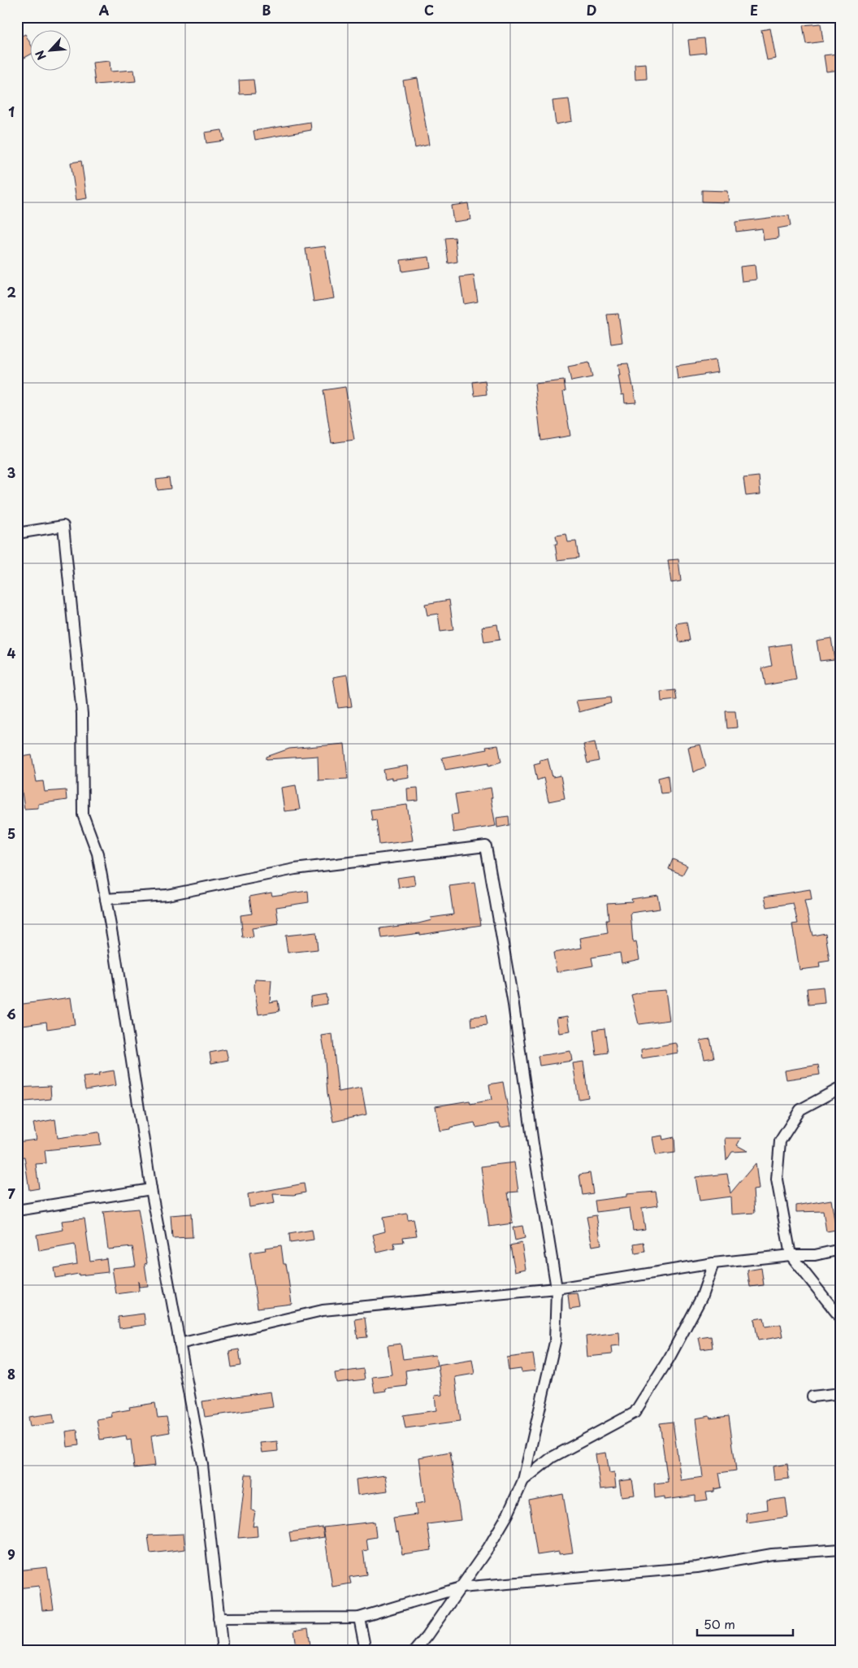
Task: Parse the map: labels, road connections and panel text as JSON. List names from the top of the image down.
{
  "scale_bar": "50 m",
  "north": "bottom left",
  "grid": {
    "columns": [
      "A",
      "B",
      "C",
      "D",
      "E"
    ],
    "rows": [
      "1",
      "2",
      "3",
      "4",
      "5",
      "6",
      "7",
      "8",
      "9"
    ]
  }
}
